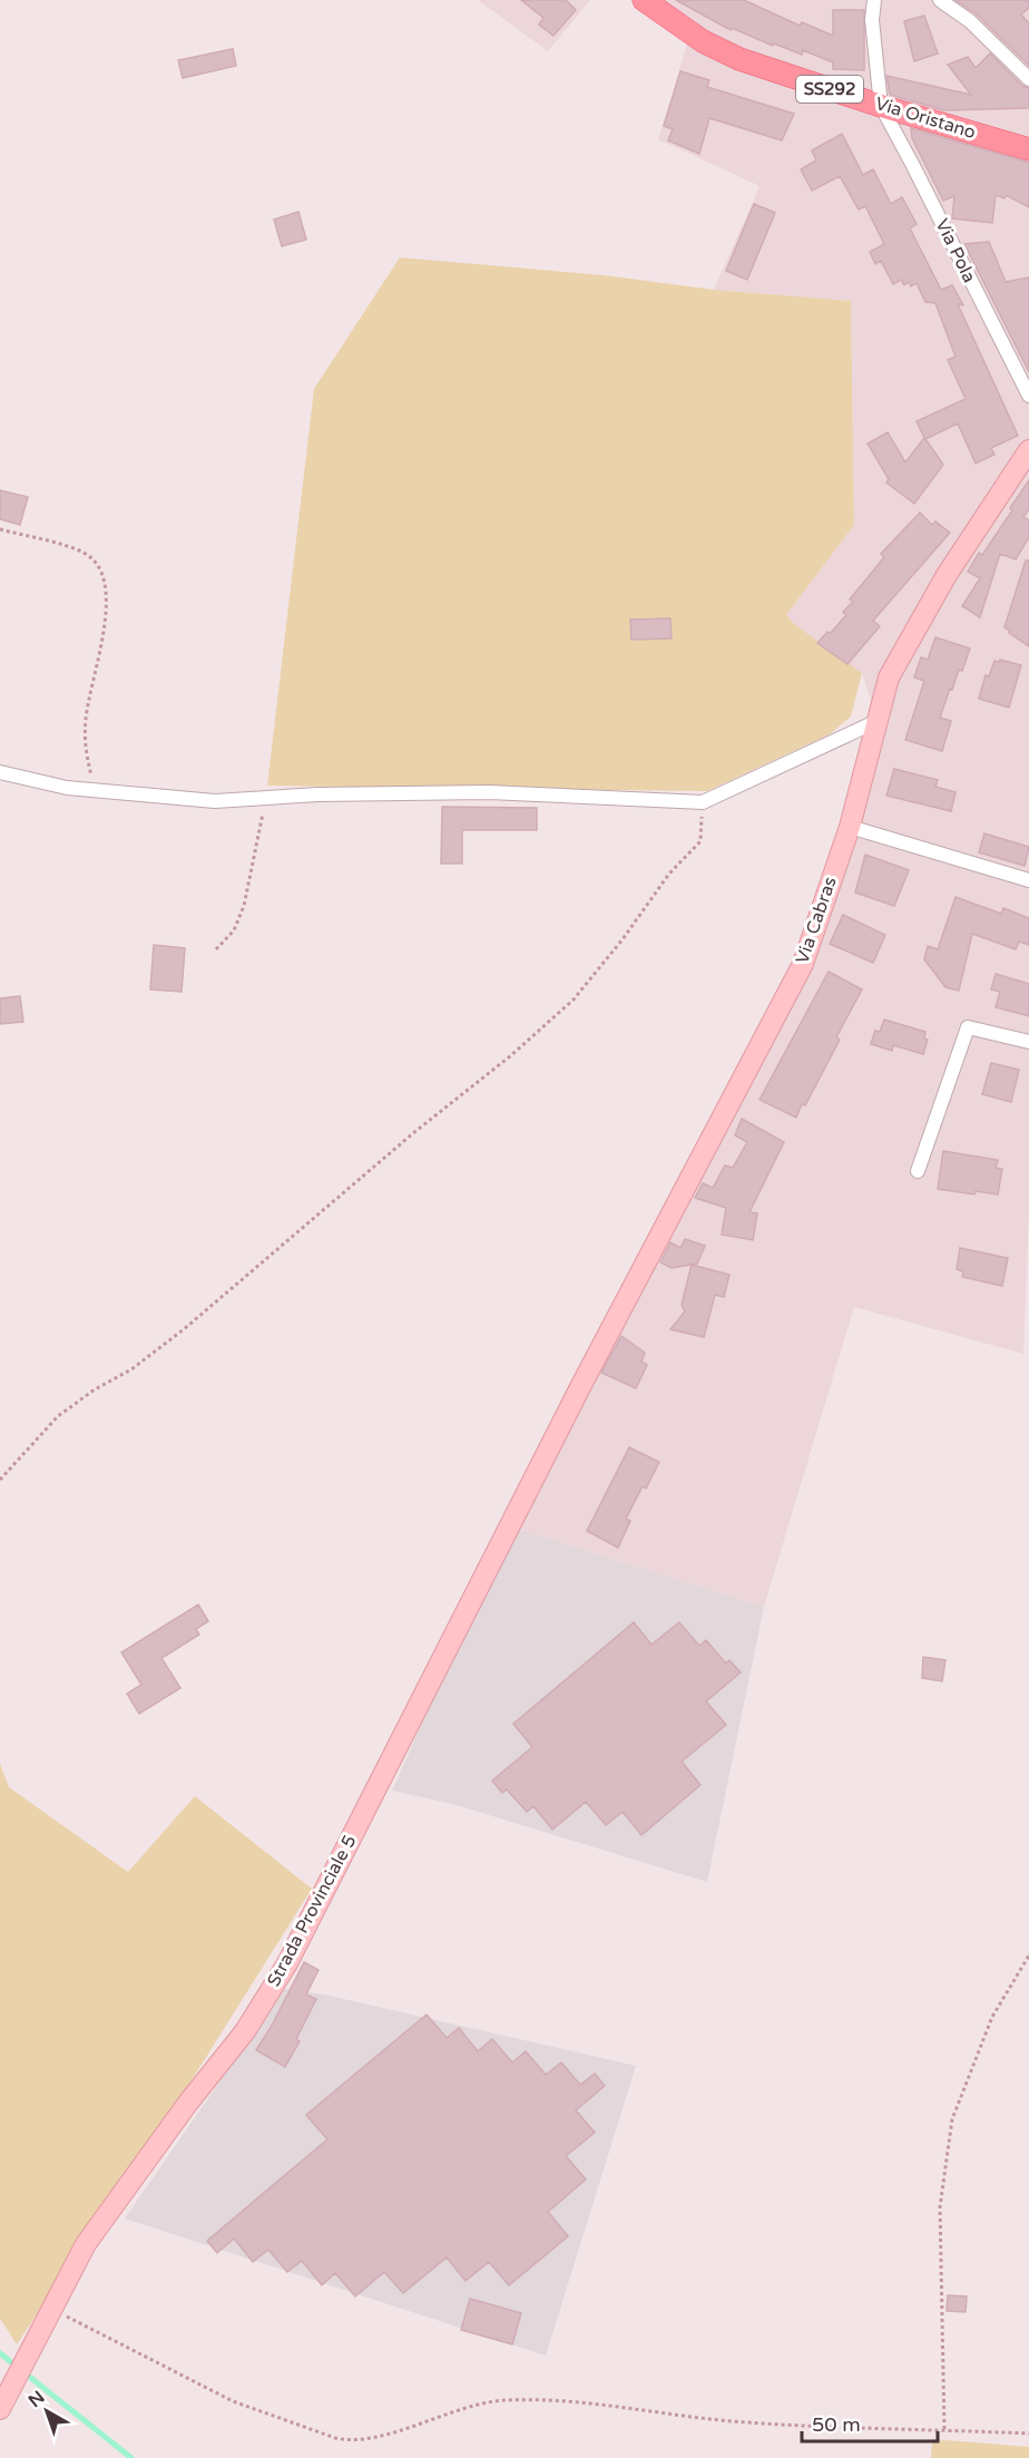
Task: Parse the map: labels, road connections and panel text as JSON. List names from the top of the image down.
{
  "streets": {
    "main road": ["SS292", "Via Oristano"],
    "street": ["Via Pola", "Via Cabras", "Strada Provinciale 5"]
  },
  "crossings": [
    ["Via Oristano", "Via Pola"],
    ["Via Cabras", "Strada Provinciale 5"]
  ],
  "scale_bar": "50 m",
  "north": "top left"
}
